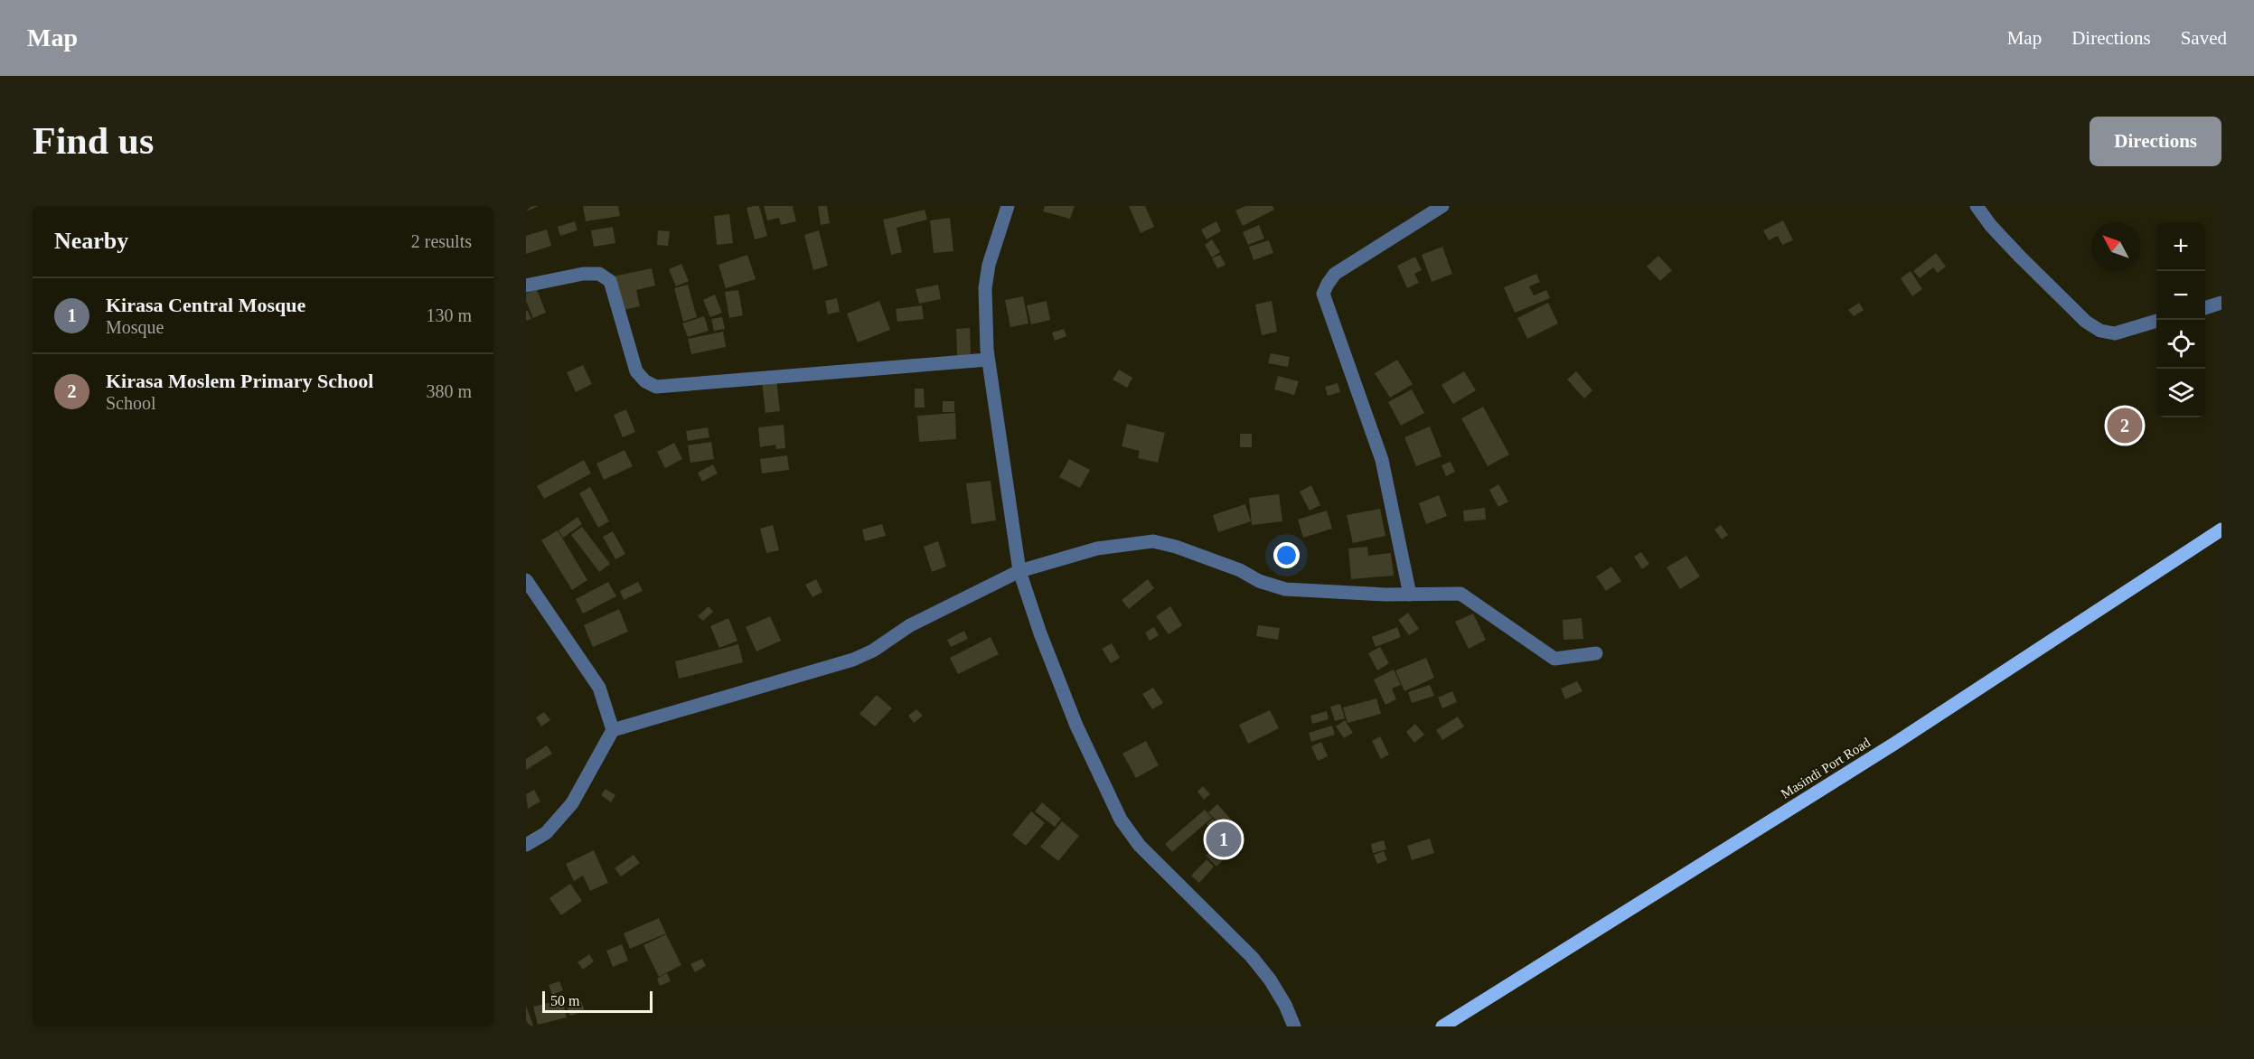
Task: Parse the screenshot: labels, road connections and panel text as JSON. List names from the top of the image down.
{
  "streets": {
    "main road": ["Masindi Port Road"]
  },
  "scale_bar": "50 m",
  "north": "top left",
  "page": {
    "header": "Map",
    "nav": ["Map", "Directions", "Saved"],
    "buttons": "Directions",
    "title": "Find us",
    "heading": ["Nearby", "2 results"],
    "map_buttons": ["+", "−"],
    "list": [
      {
        "mark": "1",
        "name": "Kirasa Central Mosque",
        "note": "Mosque",
        "value": "130 m"
      },
      {
        "mark": "2",
        "name": "Kirasa Moslem Primary School",
        "note": "School",
        "value": "380 m"
      }
    ],
    "pins": ["2", "1"],
    "scale": "50 m"
  }
}
